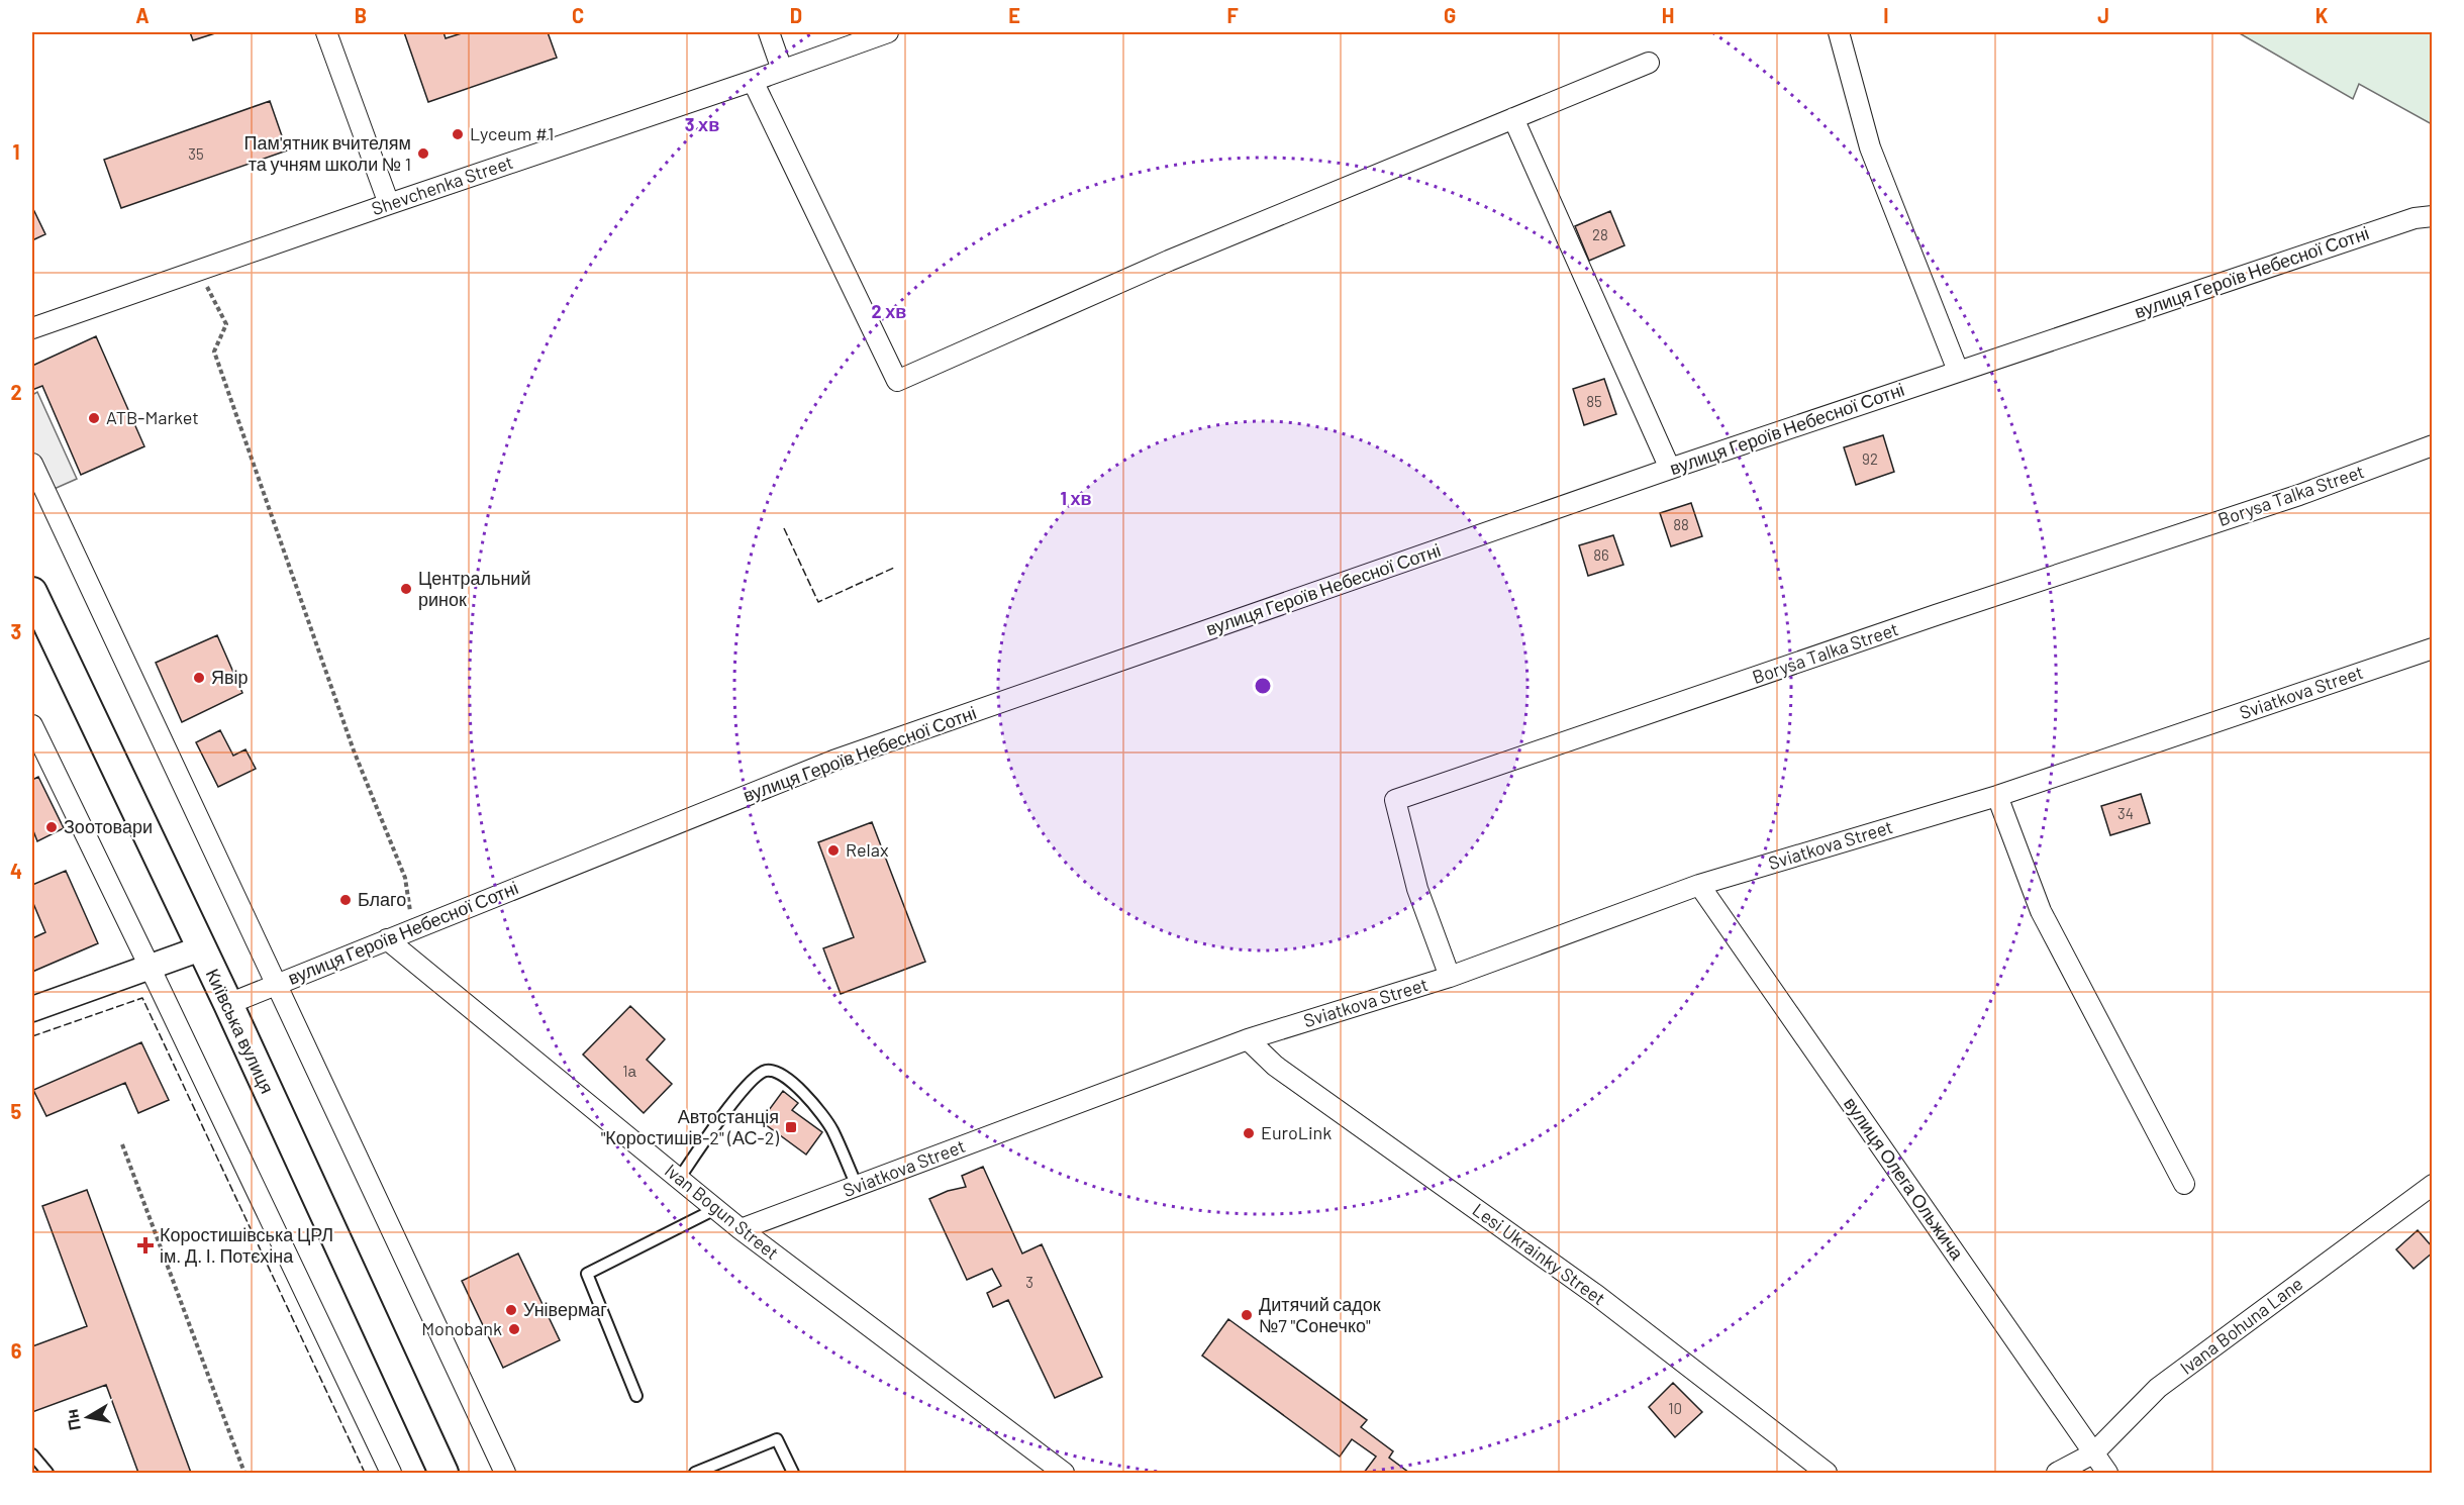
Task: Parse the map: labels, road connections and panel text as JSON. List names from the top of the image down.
{
  "streets": {
    "main road": ["Київська вулиця"],
    "street": [
      "Shevchenka Street",
      "вулиця Героїв Небесної Сотні",
      "Borysa Talka Street",
      "Sviatkova Street",
      "вулиця Олега Ольжича",
      "Ivan Bogun Street",
      "Lesi Ukrainky Street",
      "Ivana Bohuna Lane"
    ]
  },
  "crossings": [
    ["вулиця Героїв Небесної Сотні", "Київська вулиця"],
    ["вулиця Героїв Небесної Сотні", "Ivan Bogun Street"],
    ["Borysa Talka Street", "Sviatkova Street"],
    ["Sviatkova Street", "вулиця Олега Ольжича"],
    ["Sviatkova Street", "Ivan Bogun Street"],
    ["Sviatkova Street", "Lesi Ukrainky Street"],
    ["вулиця Олега Ольжича", "Ivana Bohuna Lane"]
  ],
  "places": {
    "other": [
      "Lyceum #1",
      "Пам'ятник вчителям та учням школи № 1",
      "ATB-Market",
      "Центральний ринок",
      "Явір",
      "Зоотовари",
      "Relax",
      "Благо",
      "EuroLink",
      "Універмаг",
      "Дитячий садок №7 \"Сонечко\"",
      "Monobank"
    ],
    "transit": ["Автостанція \"Коростишів-2\" (АС-2)"],
    "health": ["Коростишівська ЦРЛ ім. Д. І. Потєхіна"]
  },
  "house_numbers": [
    "35",
    "28",
    "85",
    "92",
    "88",
    "86",
    "34",
    "1а",
    "3",
    "10"
  ],
  "north": "left",
  "grid": {
    "columns": [
      "A",
      "B",
      "C",
      "D",
      "E",
      "F",
      "G",
      "H",
      "I",
      "J",
      "K"
    ],
    "rows": [
      "1",
      "2",
      "3",
      "4",
      "5",
      "6"
    ]
  },
  "rings": ["3 хв", "2 хв", "1 хв"]
}
